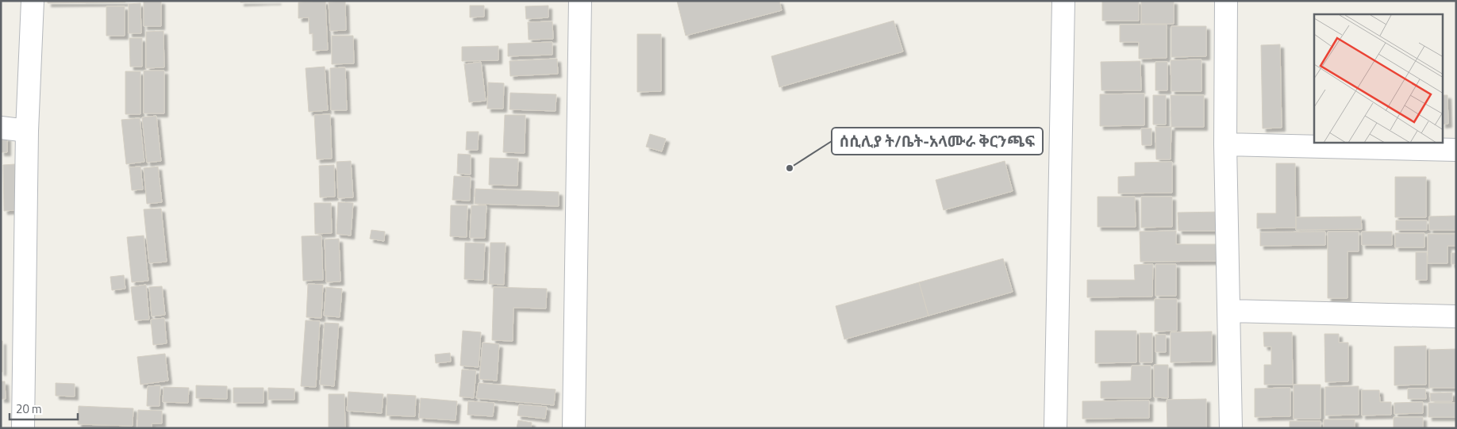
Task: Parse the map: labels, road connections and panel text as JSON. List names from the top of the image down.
{
  "places": ["ሰሲሊያ ት/ቤት-አላሙራ ቅርንጫፍ"],
  "scale_bar": "20 m"
}
